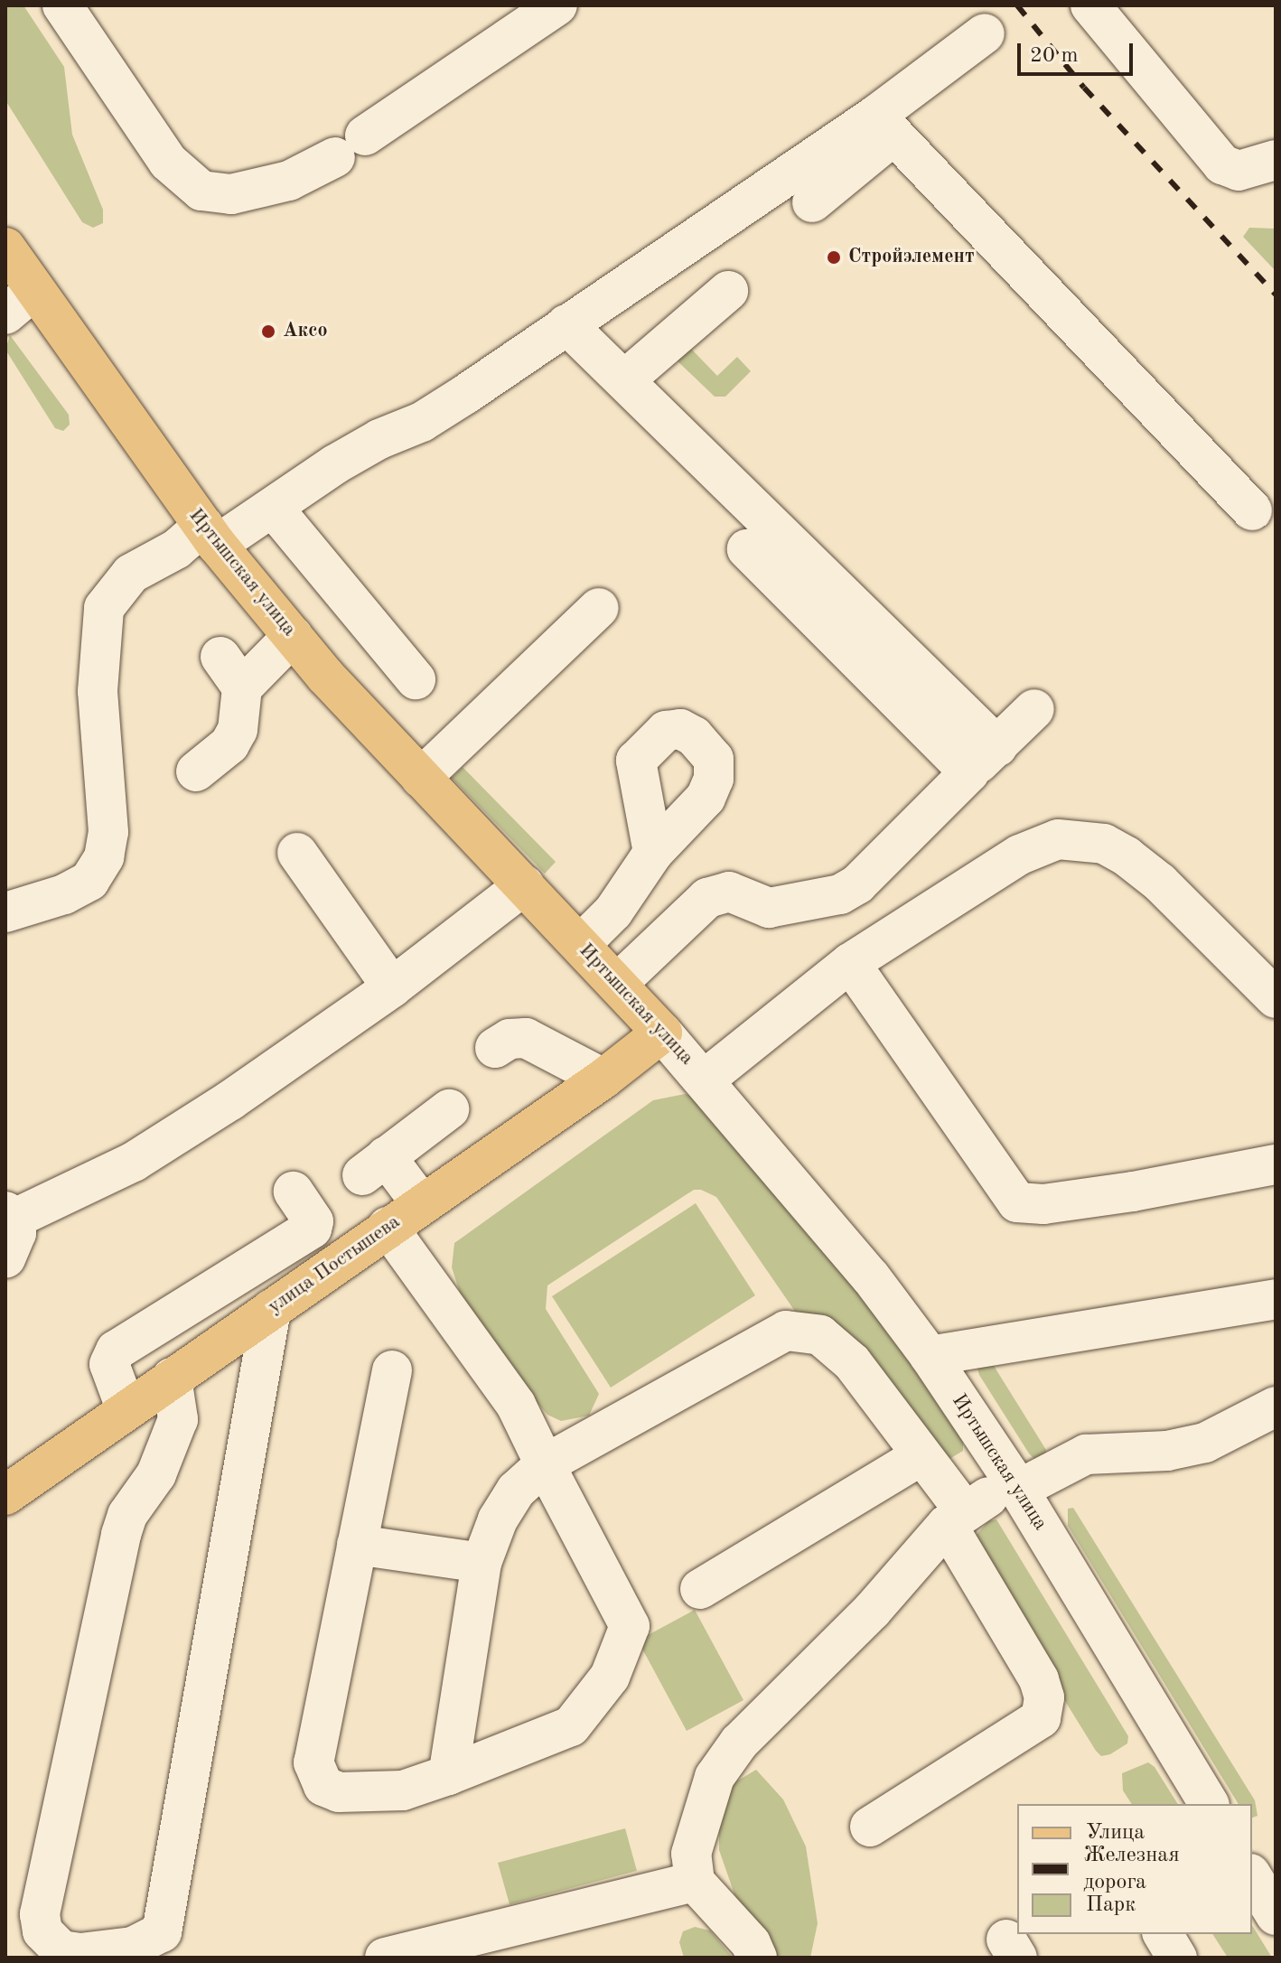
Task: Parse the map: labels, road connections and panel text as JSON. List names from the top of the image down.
{
  "streets": {
    "main road": ["Иртышская улица", "улица Постышева"]
  },
  "crossings": [
    ["Иртышская улица", "улица Постышева"]
  ],
  "places": ["Стройэлемент", "Аксо"],
  "legend": ["Улица", "Железная дорога", "Парк"],
  "scale_bar": "20 m"
}
